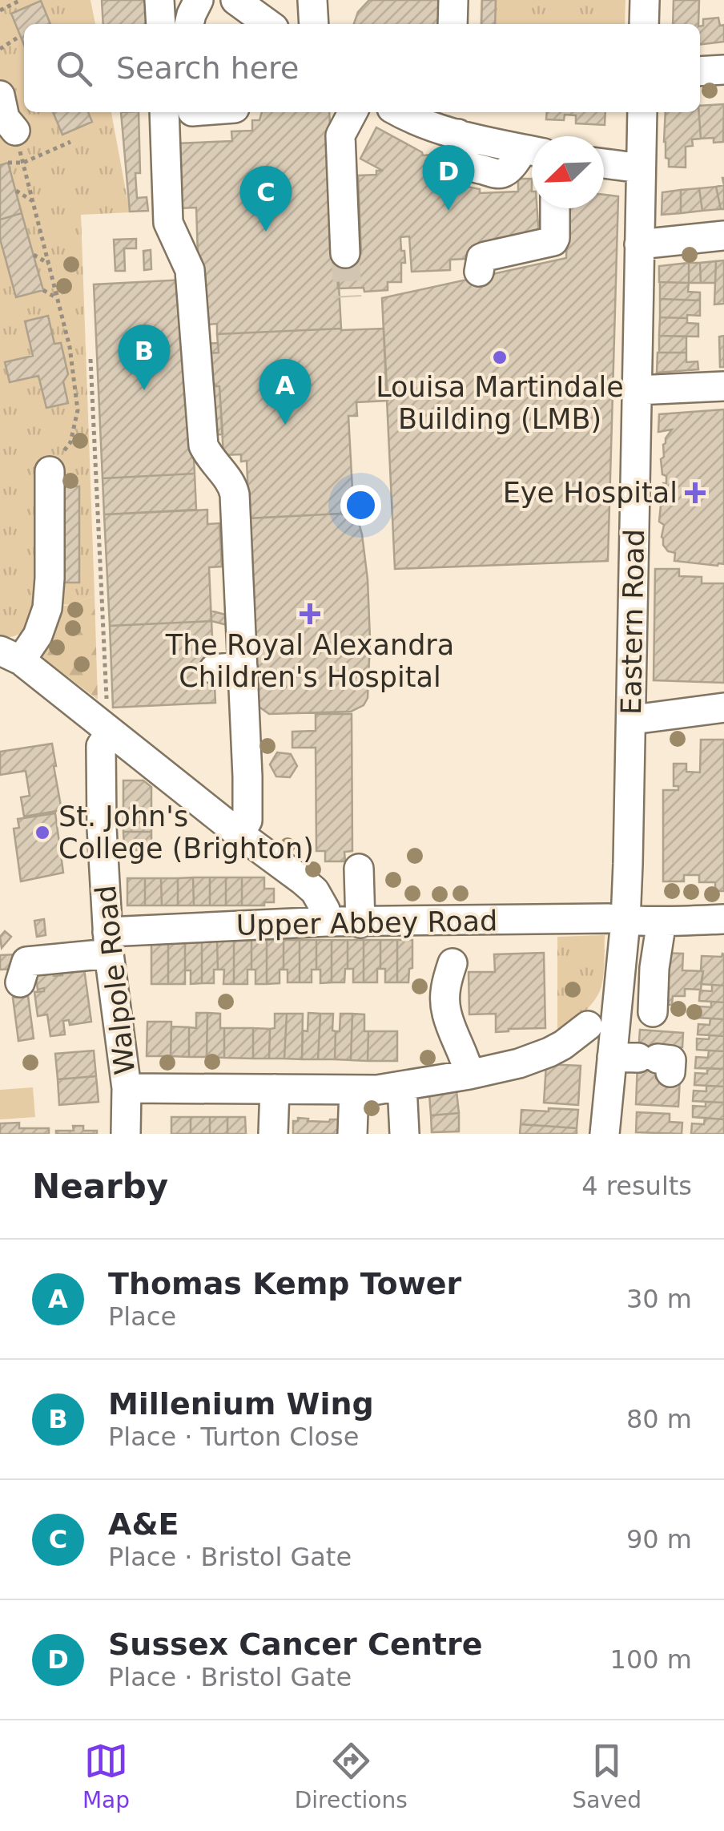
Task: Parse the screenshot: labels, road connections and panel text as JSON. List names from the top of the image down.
{
  "streets": {
    "street": ["Eastern Road", "Upper Abbey Road", "Walpole Road"]
  },
  "crossings": [
    ["Eastern Road", "Upper Abbey Road"],
    ["Upper Abbey Road", "Walpole Road"]
  ],
  "places": {
    "other": ["Louisa Martindale Building (LMB)", "St. John's College (Brighton)"],
    "health": ["Eye Hospital", "The Royal Alexandra Children's Hospital"]
  },
  "north": "bottom left",
  "page": {
    "search": "Search here",
    "pins": [
      "D",
      "C",
      "B",
      "A"
    ],
    "heading": ["Nearby", "4 results"],
    "list": [
      {
        "mark": "A",
        "name": "Thomas Kemp Tower",
        "note": "Place",
        "value": "30 m"
      },
      {
        "mark": "B",
        "name": "Millenium Wing",
        "note": "Place · Turton Close",
        "value": "80 m"
      },
      {
        "mark": "C",
        "name": "A&E",
        "note": "Place · Bristol Gate",
        "value": "90 m"
      },
      {
        "mark": "D",
        "name": "Sussex Cancer Centre",
        "note": "Place · Bristol Gate",
        "value": "100 m"
      }
    ],
    "nav": ["Map", "Directions", "Saved"]
  }
}
